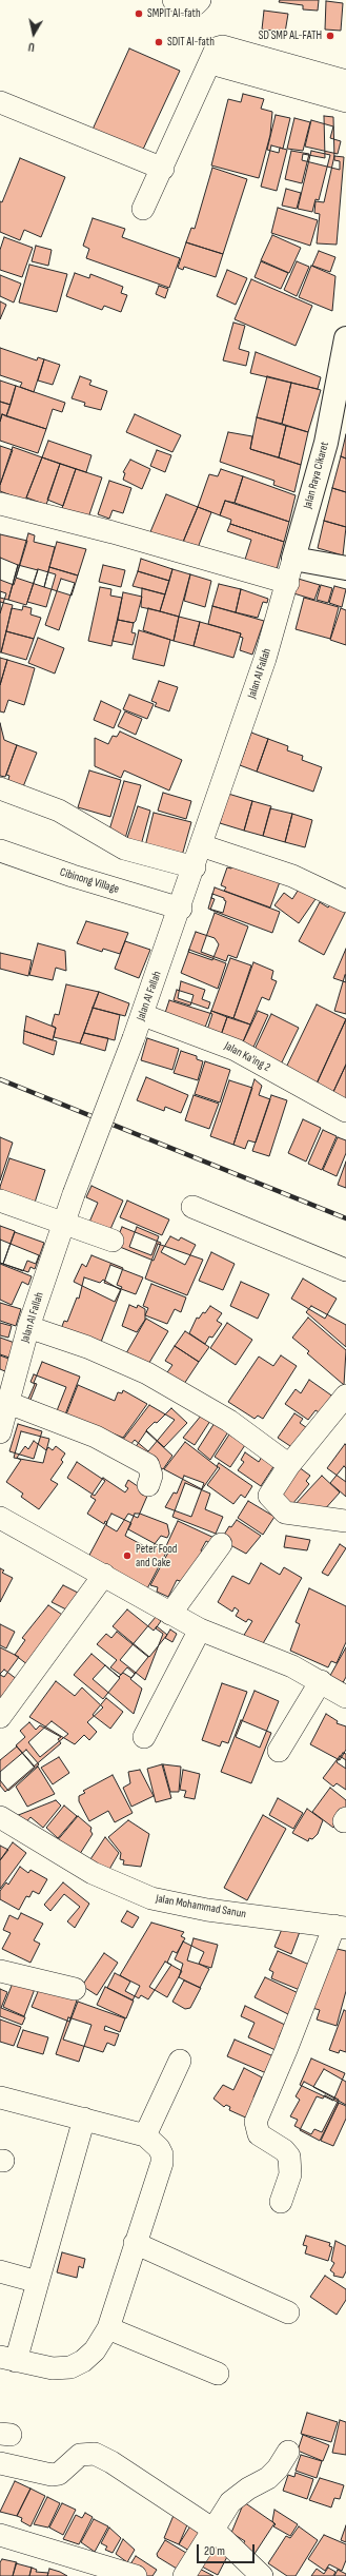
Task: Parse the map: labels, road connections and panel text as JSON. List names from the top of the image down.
{
  "streets": {
    "main road": ["Jalan Raya Cikaret"],
    "street": [
      "Jalan Al Fallah",
      "Cibinong Village",
      "Jalan Ka'ing 2",
      "Jalan Mohammad Sanun"
    ]
  },
  "crossings": [
    ["Jalan Raya Cikaret", "Jalan Al Fallah"],
    ["Jalan Al Fallah", "Cibinong Village"],
    ["Jalan Al Fallah", "Jalan Ka'ing 2"]
  ],
  "places": [
    "SMPIT Al-fath",
    "SD SMP AL-FATH",
    "SDIT Al-fath",
    "Peter Food and Cake"
  ],
  "scale_bar": "20 m",
  "north": "bottom"
}
